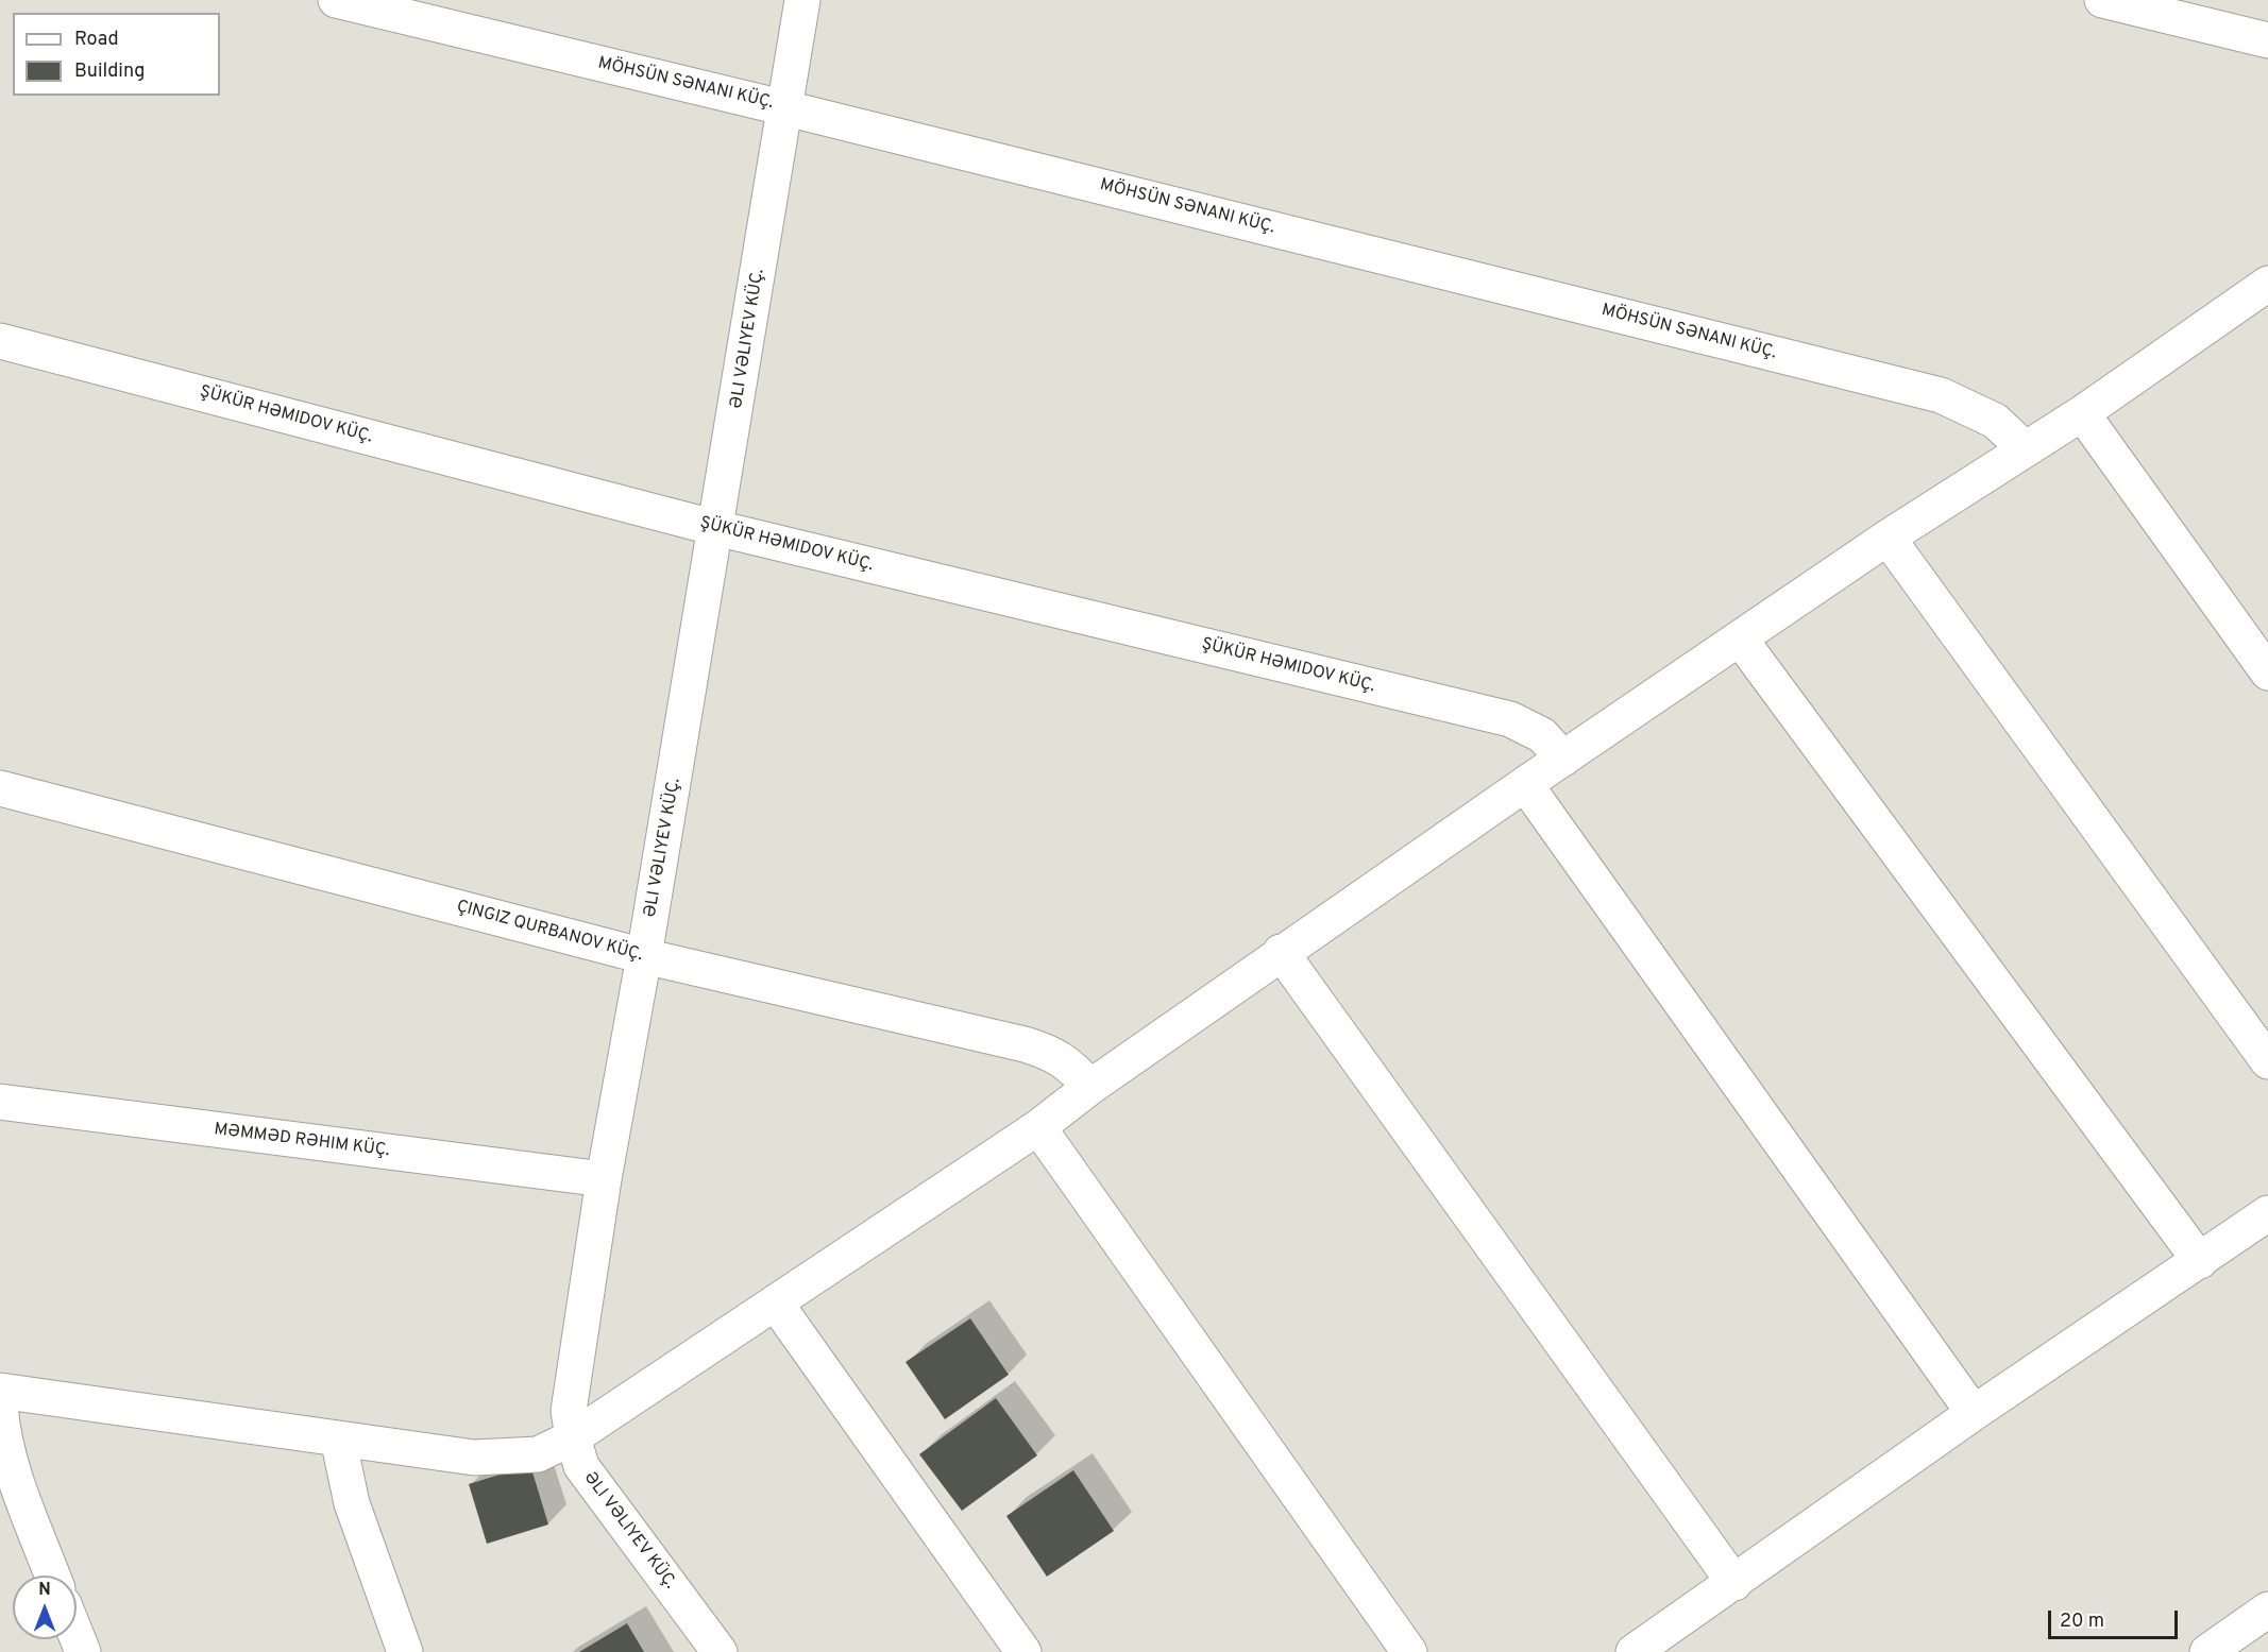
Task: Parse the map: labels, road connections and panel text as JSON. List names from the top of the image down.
{
  "streets": {
    "street": [
      "MÖHSÜN SƏNANI KÜÇ.",
      "ƏLI VƏLIYEV KÜÇ.",
      "ŞÜKÜR HƏMIDOV KÜÇ.",
      "ÇINGIZ QURBANOV KÜÇ.",
      "MƏMMƏD RƏHIM KÜÇ."
    ]
  },
  "crossings": [
    ["MÖHSÜN SƏNANI KÜÇ.", "ƏLI VƏLIYEV KÜÇ."],
    ["ƏLI VƏLIYEV KÜÇ.", "ŞÜKÜR HƏMIDOV KÜÇ."],
    ["ƏLI VƏLIYEV KÜÇ.", "ÇINGIZ QURBANOV KÜÇ."],
    ["ƏLI VƏLIYEV KÜÇ.", "MƏMMƏD RƏHIM KÜÇ."]
  ],
  "legend": ["Road", "Building"],
  "scale_bar": "20 m",
  "north": "top"
}
